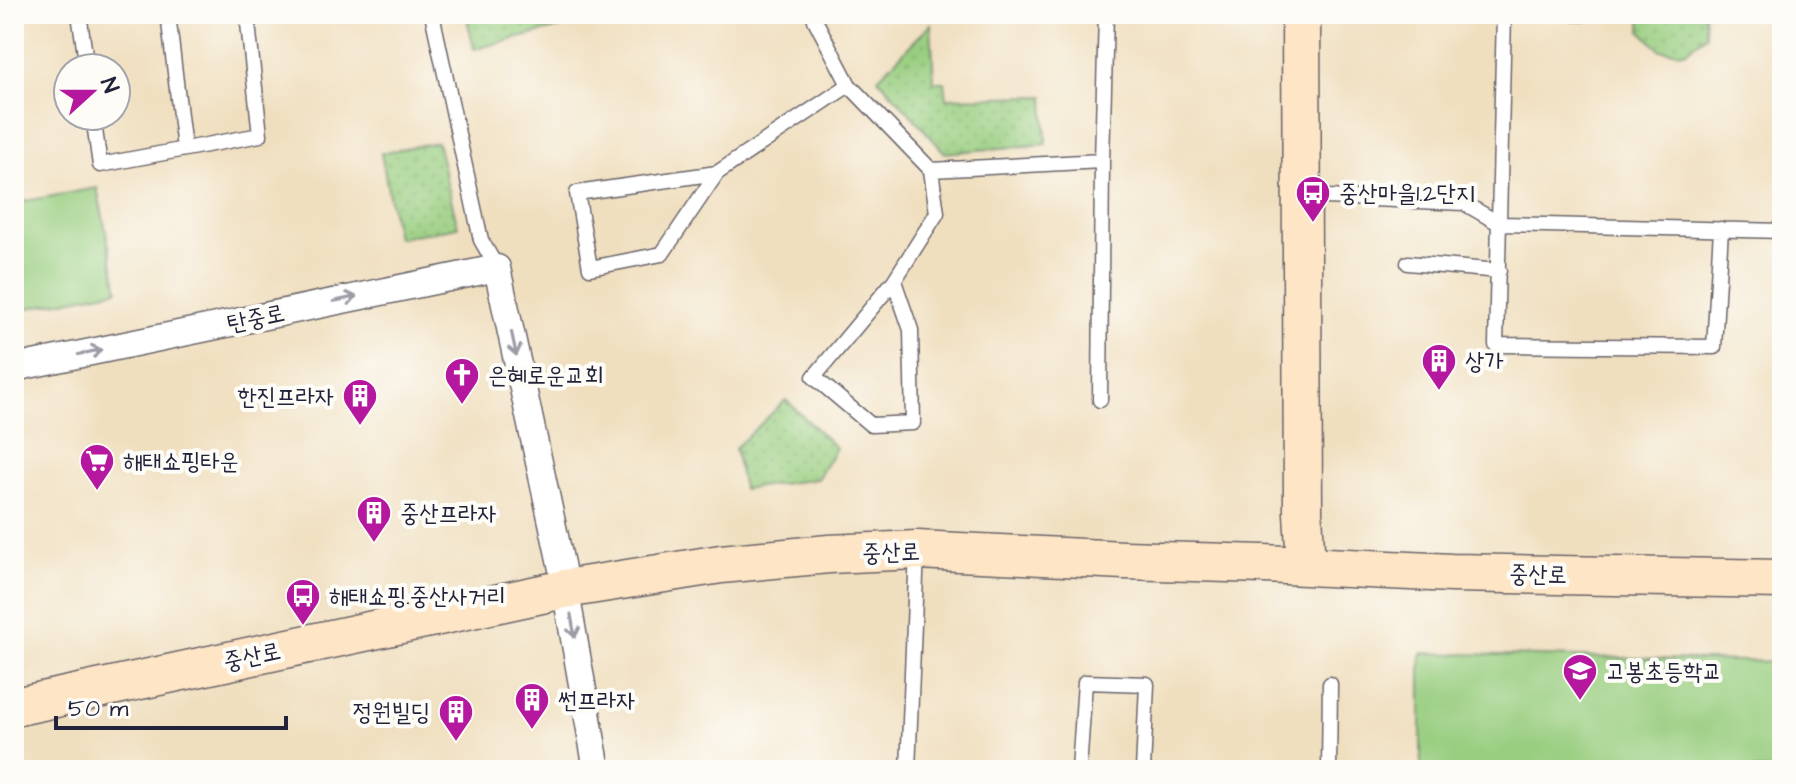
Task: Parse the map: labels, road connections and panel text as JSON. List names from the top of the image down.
{
  "streets": {
    "main road": ["중산로"],
    "street": ["탄중로"]
  },
  "one_way": ["탄중로"],
  "places": {
    "bus stop": ["중산마을1.2단지", "해태쇼핑.중산사거리"],
    "building": [
      "상가",
      "한진프라자",
      "중산프라자",
      "썬프라자",
      "정원빌딩"
    ],
    "church": ["은혜로운교회"],
    "supermarket": ["해태쇼핑타운"],
    "school or university": ["고봉초등학교"]
  },
  "scale_bar": "50 m",
  "north": "right"
}
